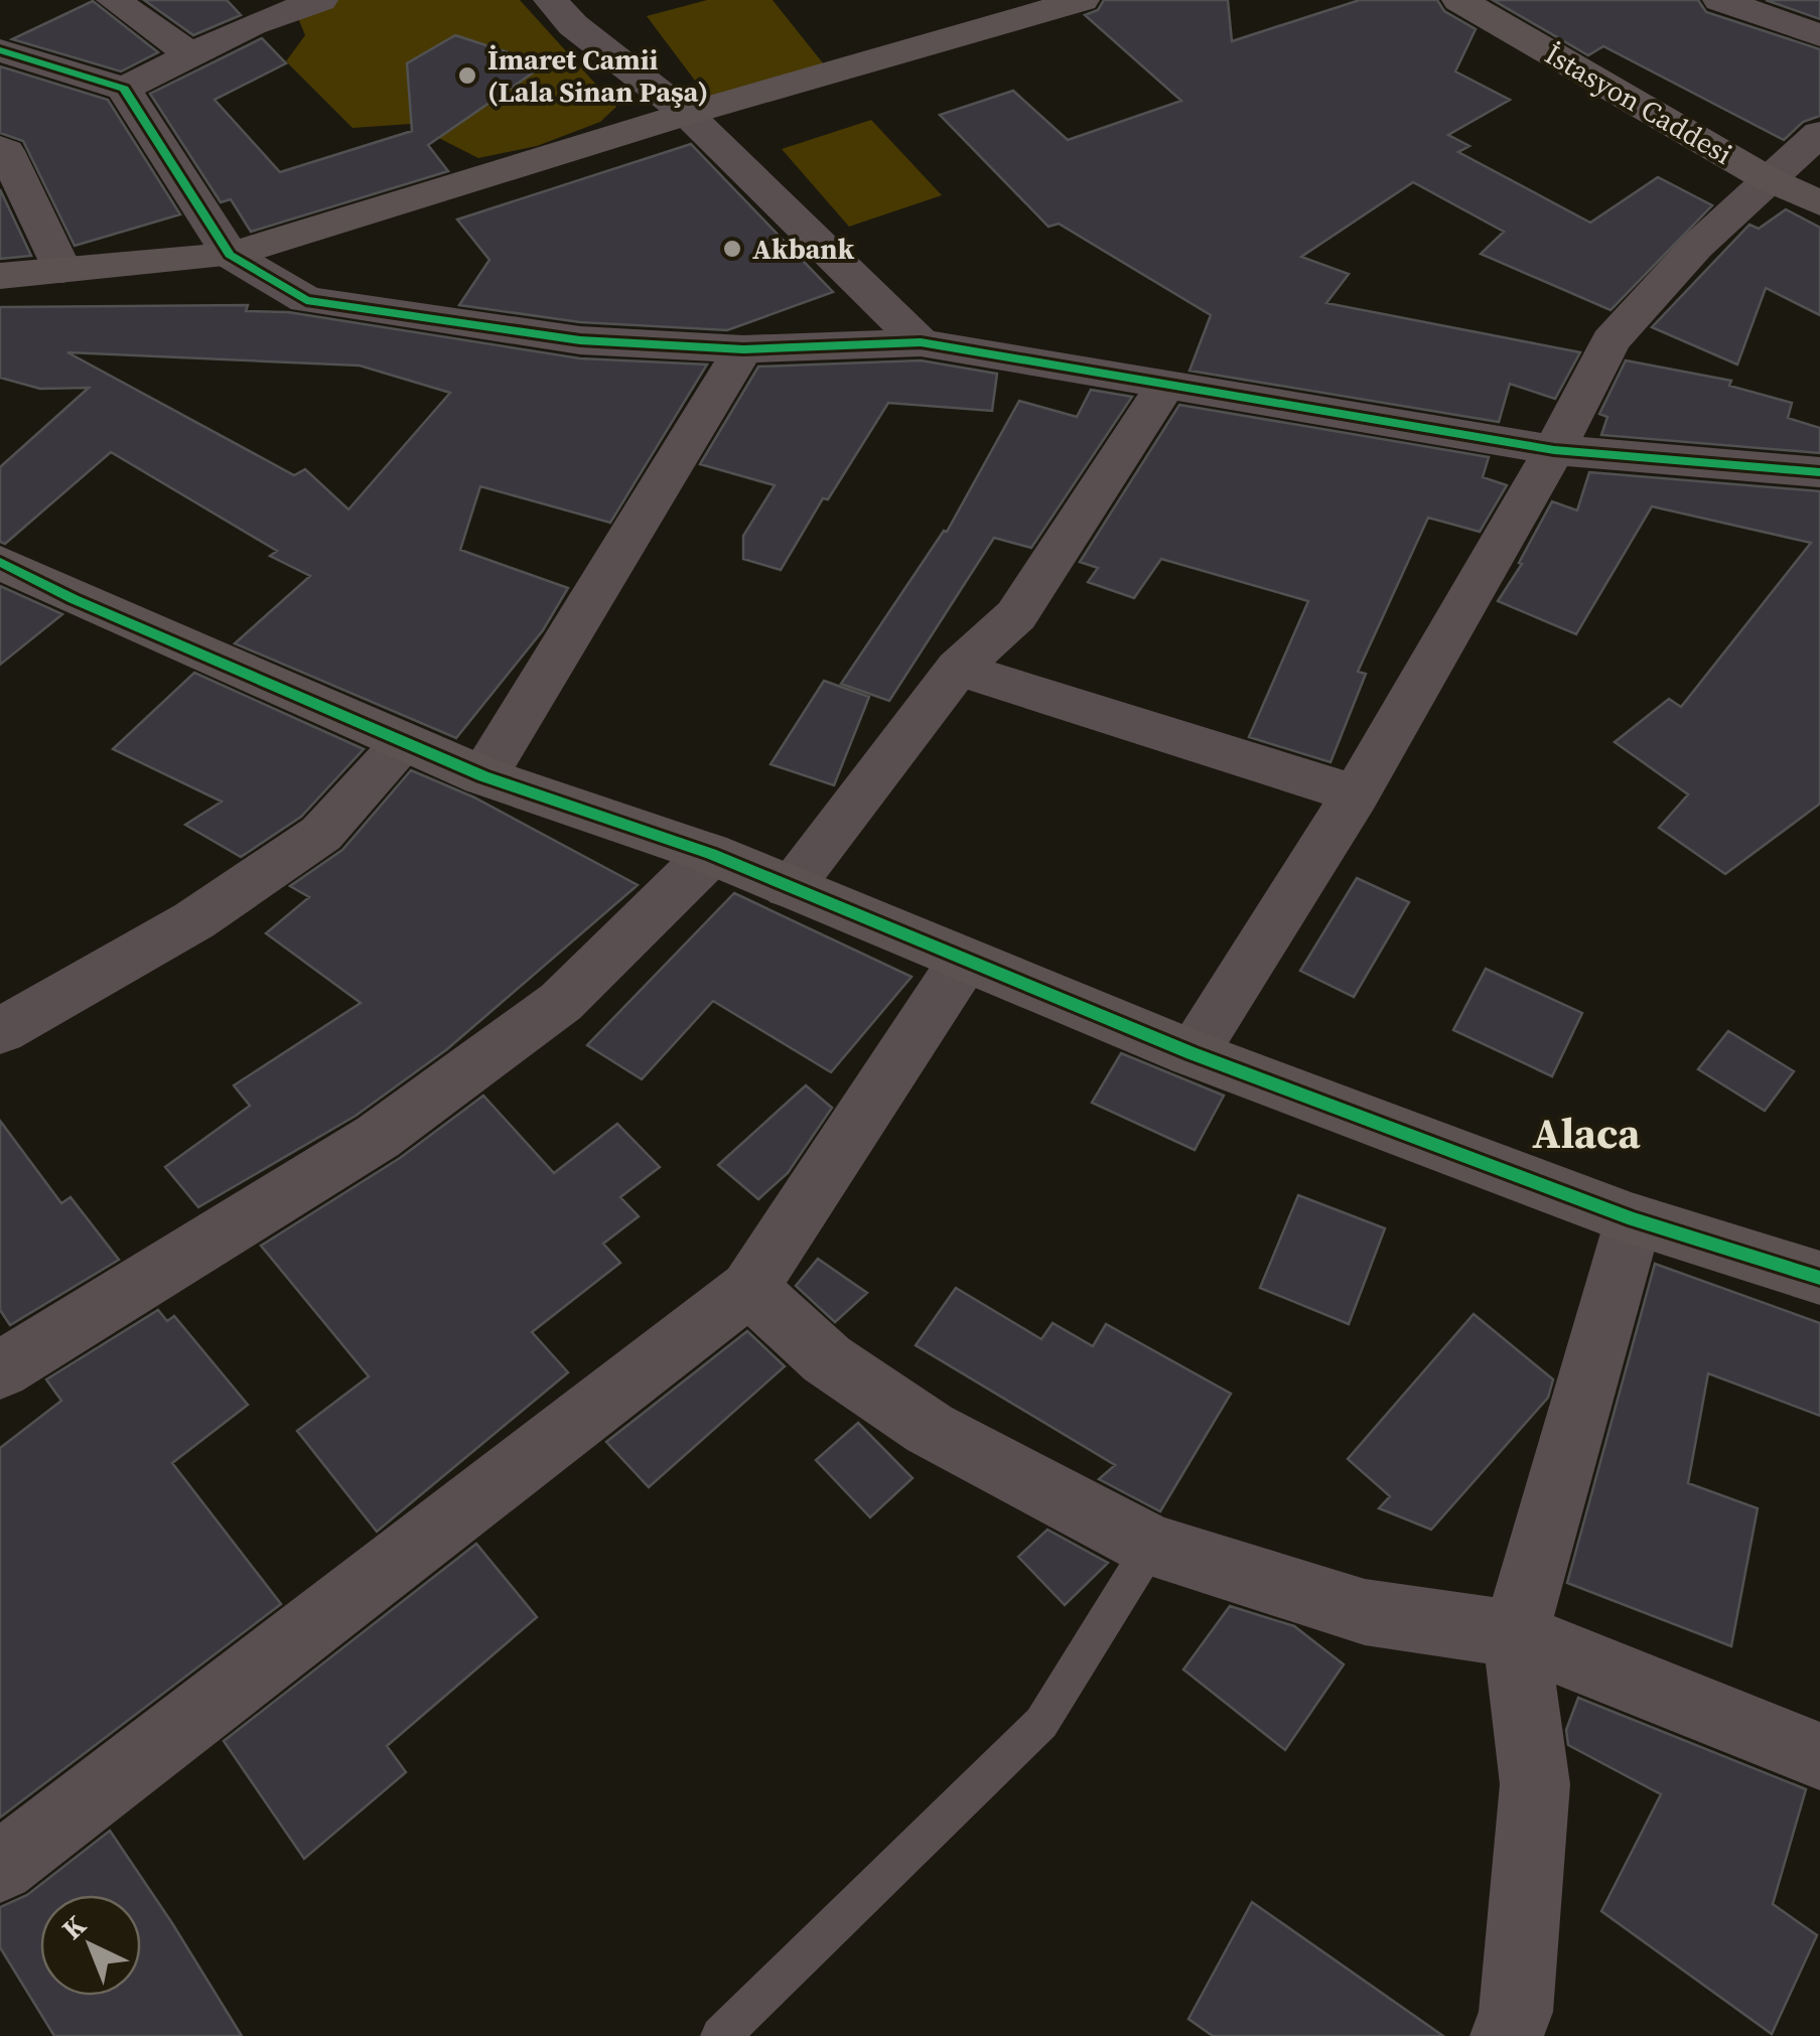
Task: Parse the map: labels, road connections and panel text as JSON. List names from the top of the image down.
{
  "streets": {
    "street": ["İstasyon Caddesi"]
  },
  "districts": ["Alaca"],
  "places": ["İmaret Camii (Lala Sinan Paşa)", "Akbank"],
  "north": "top left"
}
